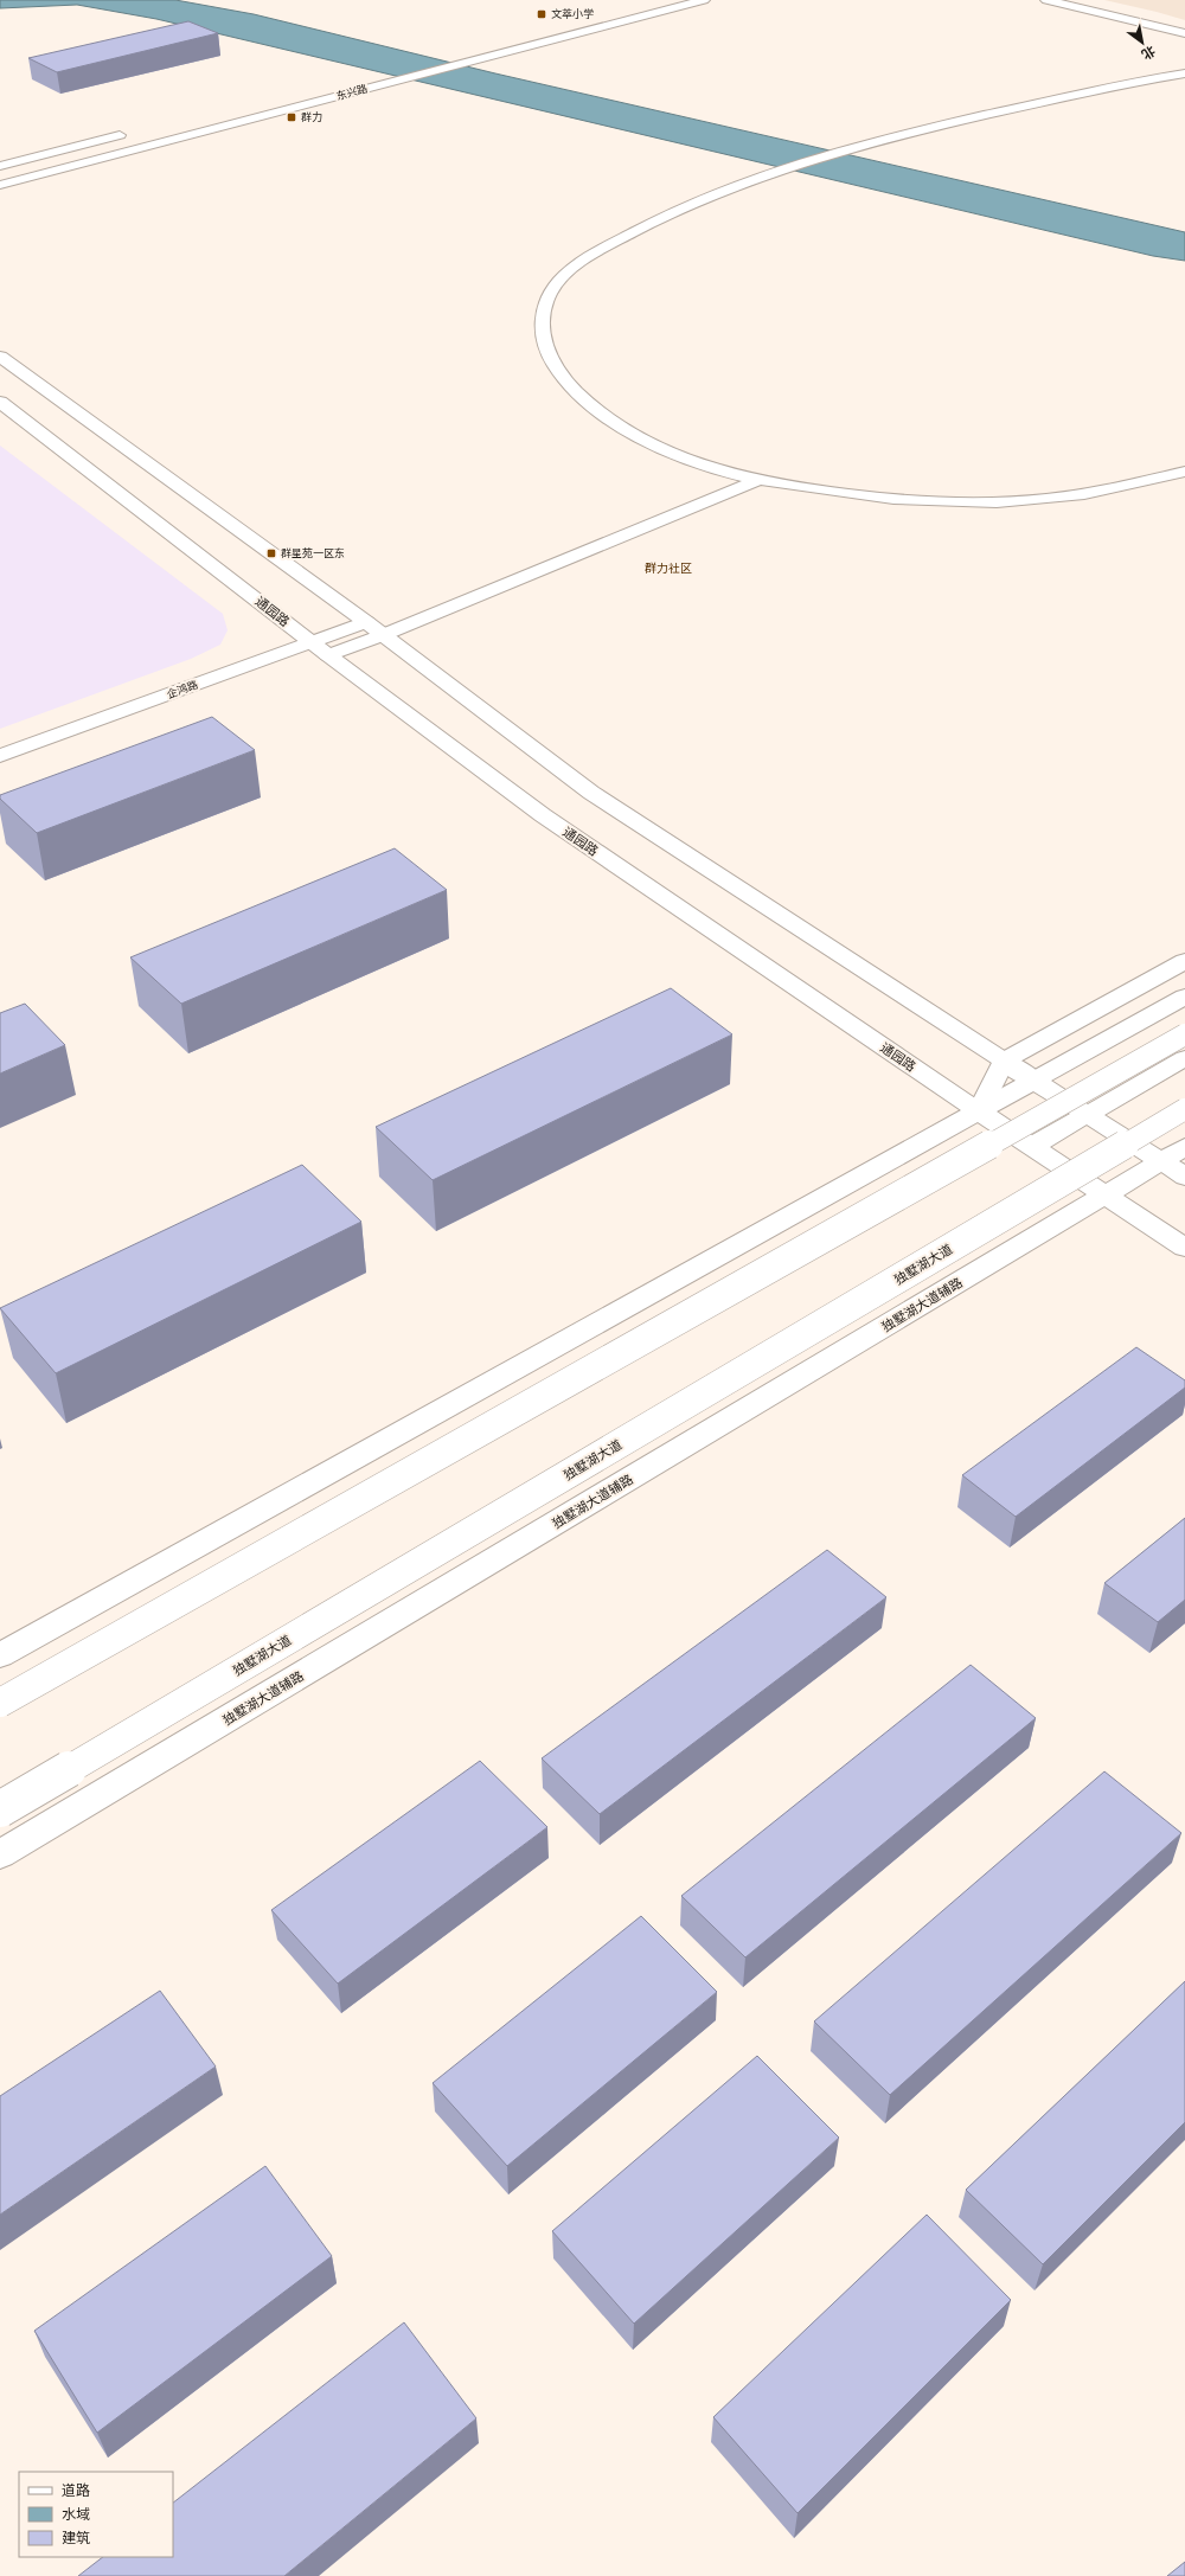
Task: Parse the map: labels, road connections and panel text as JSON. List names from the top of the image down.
{
  "streets": {
    "main road": [
      "东兴路",
      "通园路",
      "企鸿路",
      "独墅湖大道",
      "独墅湖大道辅路"
    ]
  },
  "crossings": [
    ["通园路", "企鸿路"],
    ["通园路", "独墅湖大道辅路"]
  ],
  "districts": ["群力社区"],
  "places": {
    "transit": ["文萃小学", "群力", "群星苑一区东"]
  },
  "legend": ["道路", "水域", "建筑"],
  "north": "bottom right"
}
